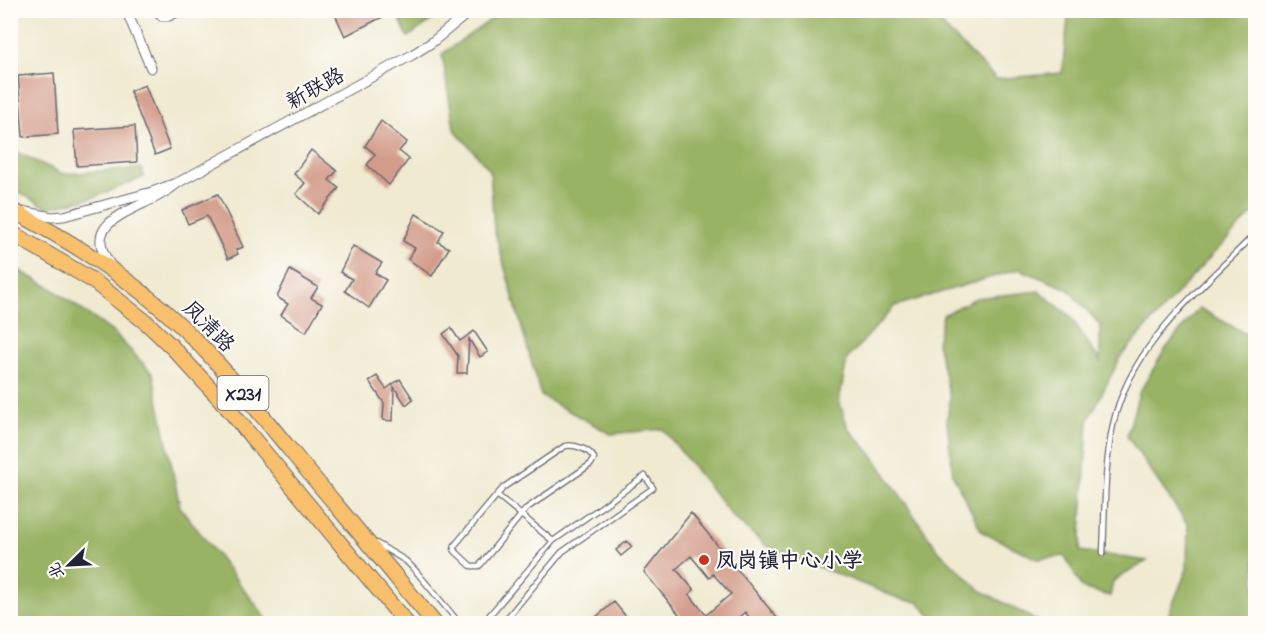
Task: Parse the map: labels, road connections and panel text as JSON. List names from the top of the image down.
{
  "streets": {
    "main road": ["凤清路", "X231"],
    "street": ["新联路"]
  },
  "crossings": [
    ["新联路", "凤清路"]
  ],
  "places": ["凤岗镇中心小学"],
  "north": "bottom left"
}
